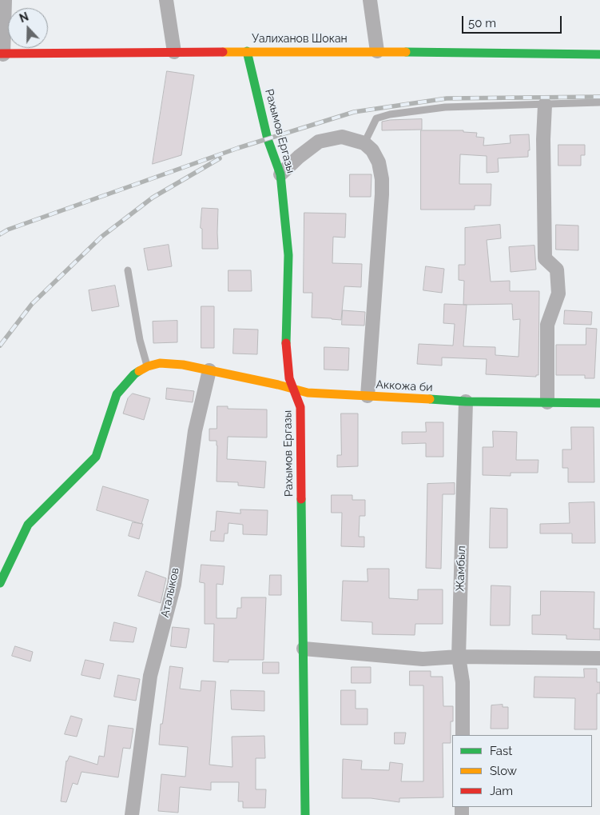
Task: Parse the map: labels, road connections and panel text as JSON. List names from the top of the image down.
{
  "streets": {
    "street": [
      "Уалиханов Шокан",
      "Рахымов Ергазы",
      "Аккожа би",
      "Жамбыл",
      "Аталыков"
    ]
  },
  "crossings": [
    ["Уалиханов Шокан", "Рахымов Ергазы"],
    ["Рахымов Ергазы", "Аккожа би"],
    ["Аккожа би", "Жамбыл"],
    ["Аккожа би", "Аталыков"]
  ],
  "legend": ["Fast", "Slow", "Jam"],
  "scale_bar": "50 m",
  "north": "top"
}
